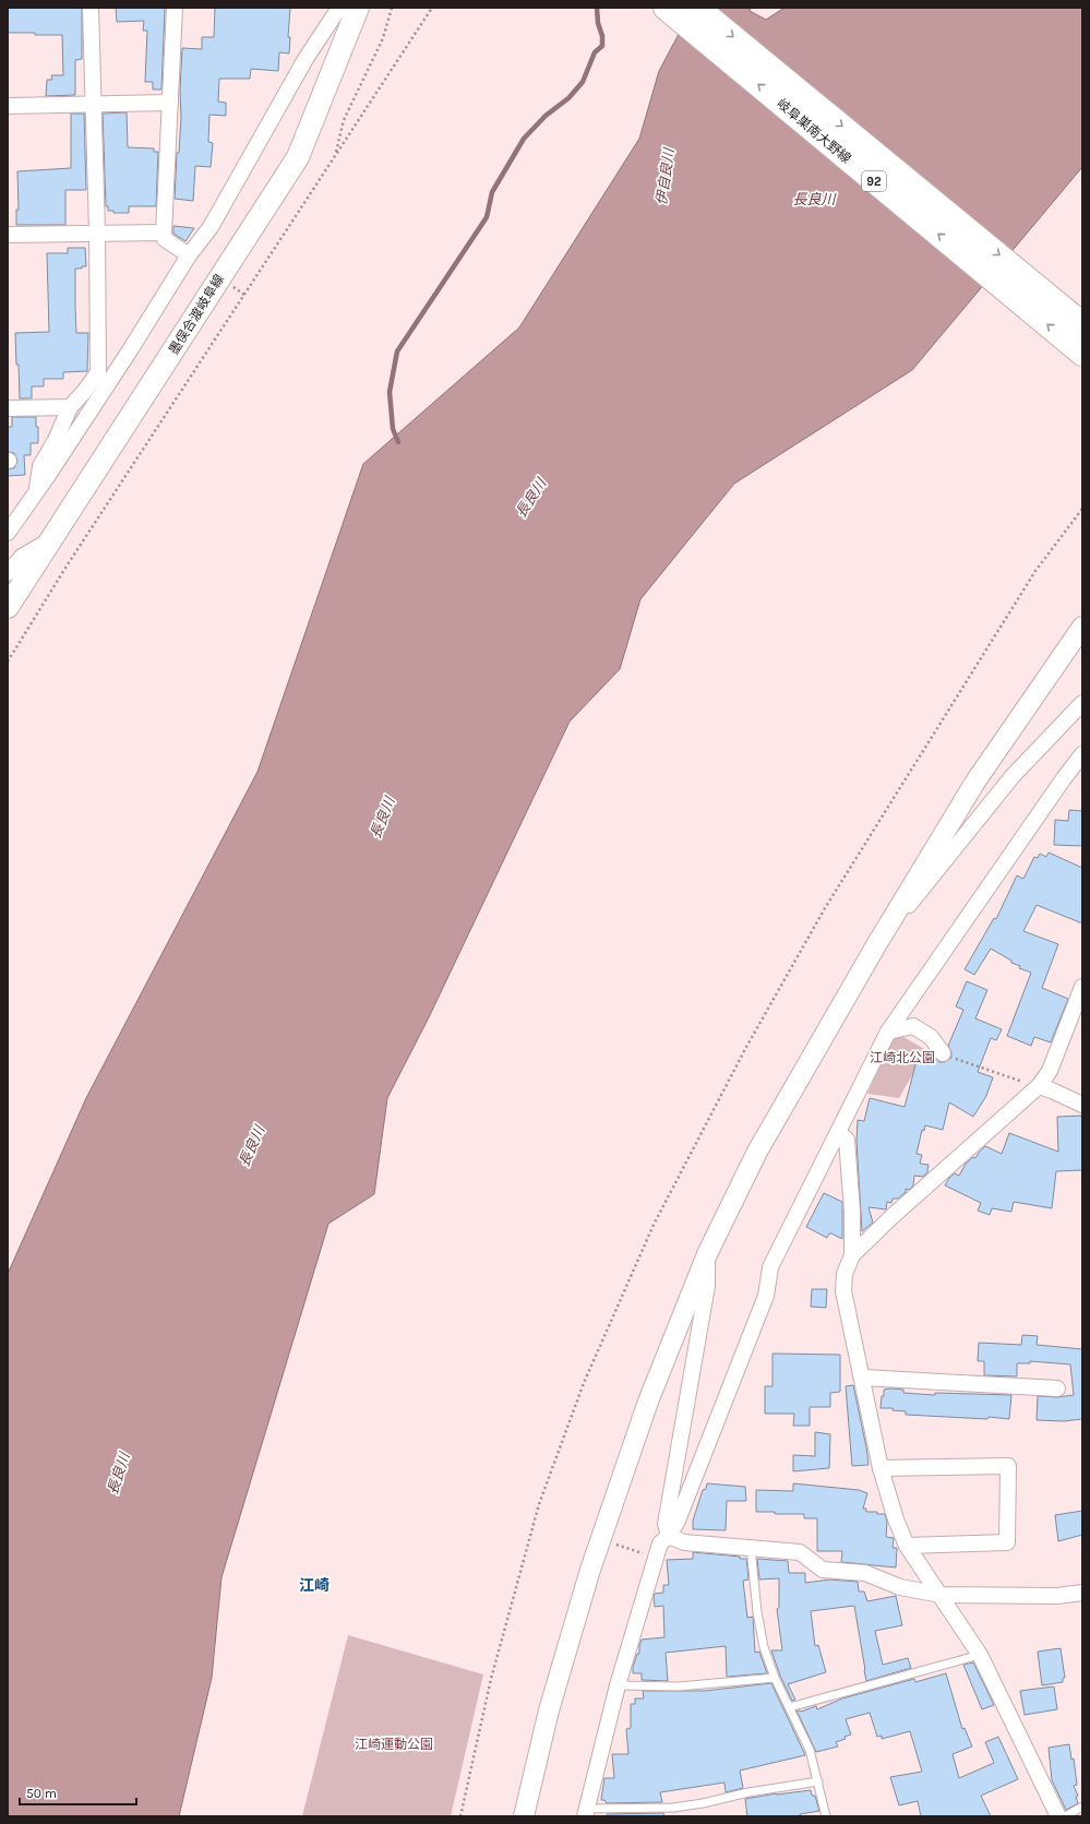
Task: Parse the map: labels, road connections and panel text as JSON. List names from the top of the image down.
{
  "streets": {
    "main road": ["岐阜巣南大野線", "92", "墨俣合渡岐阜線"]
  },
  "districts": ["江崎"],
  "water": ["伊自良川", "長良川"],
  "parks": ["江崎北公園", "江崎運動公園"],
  "scale_bar": "50 m"
}
